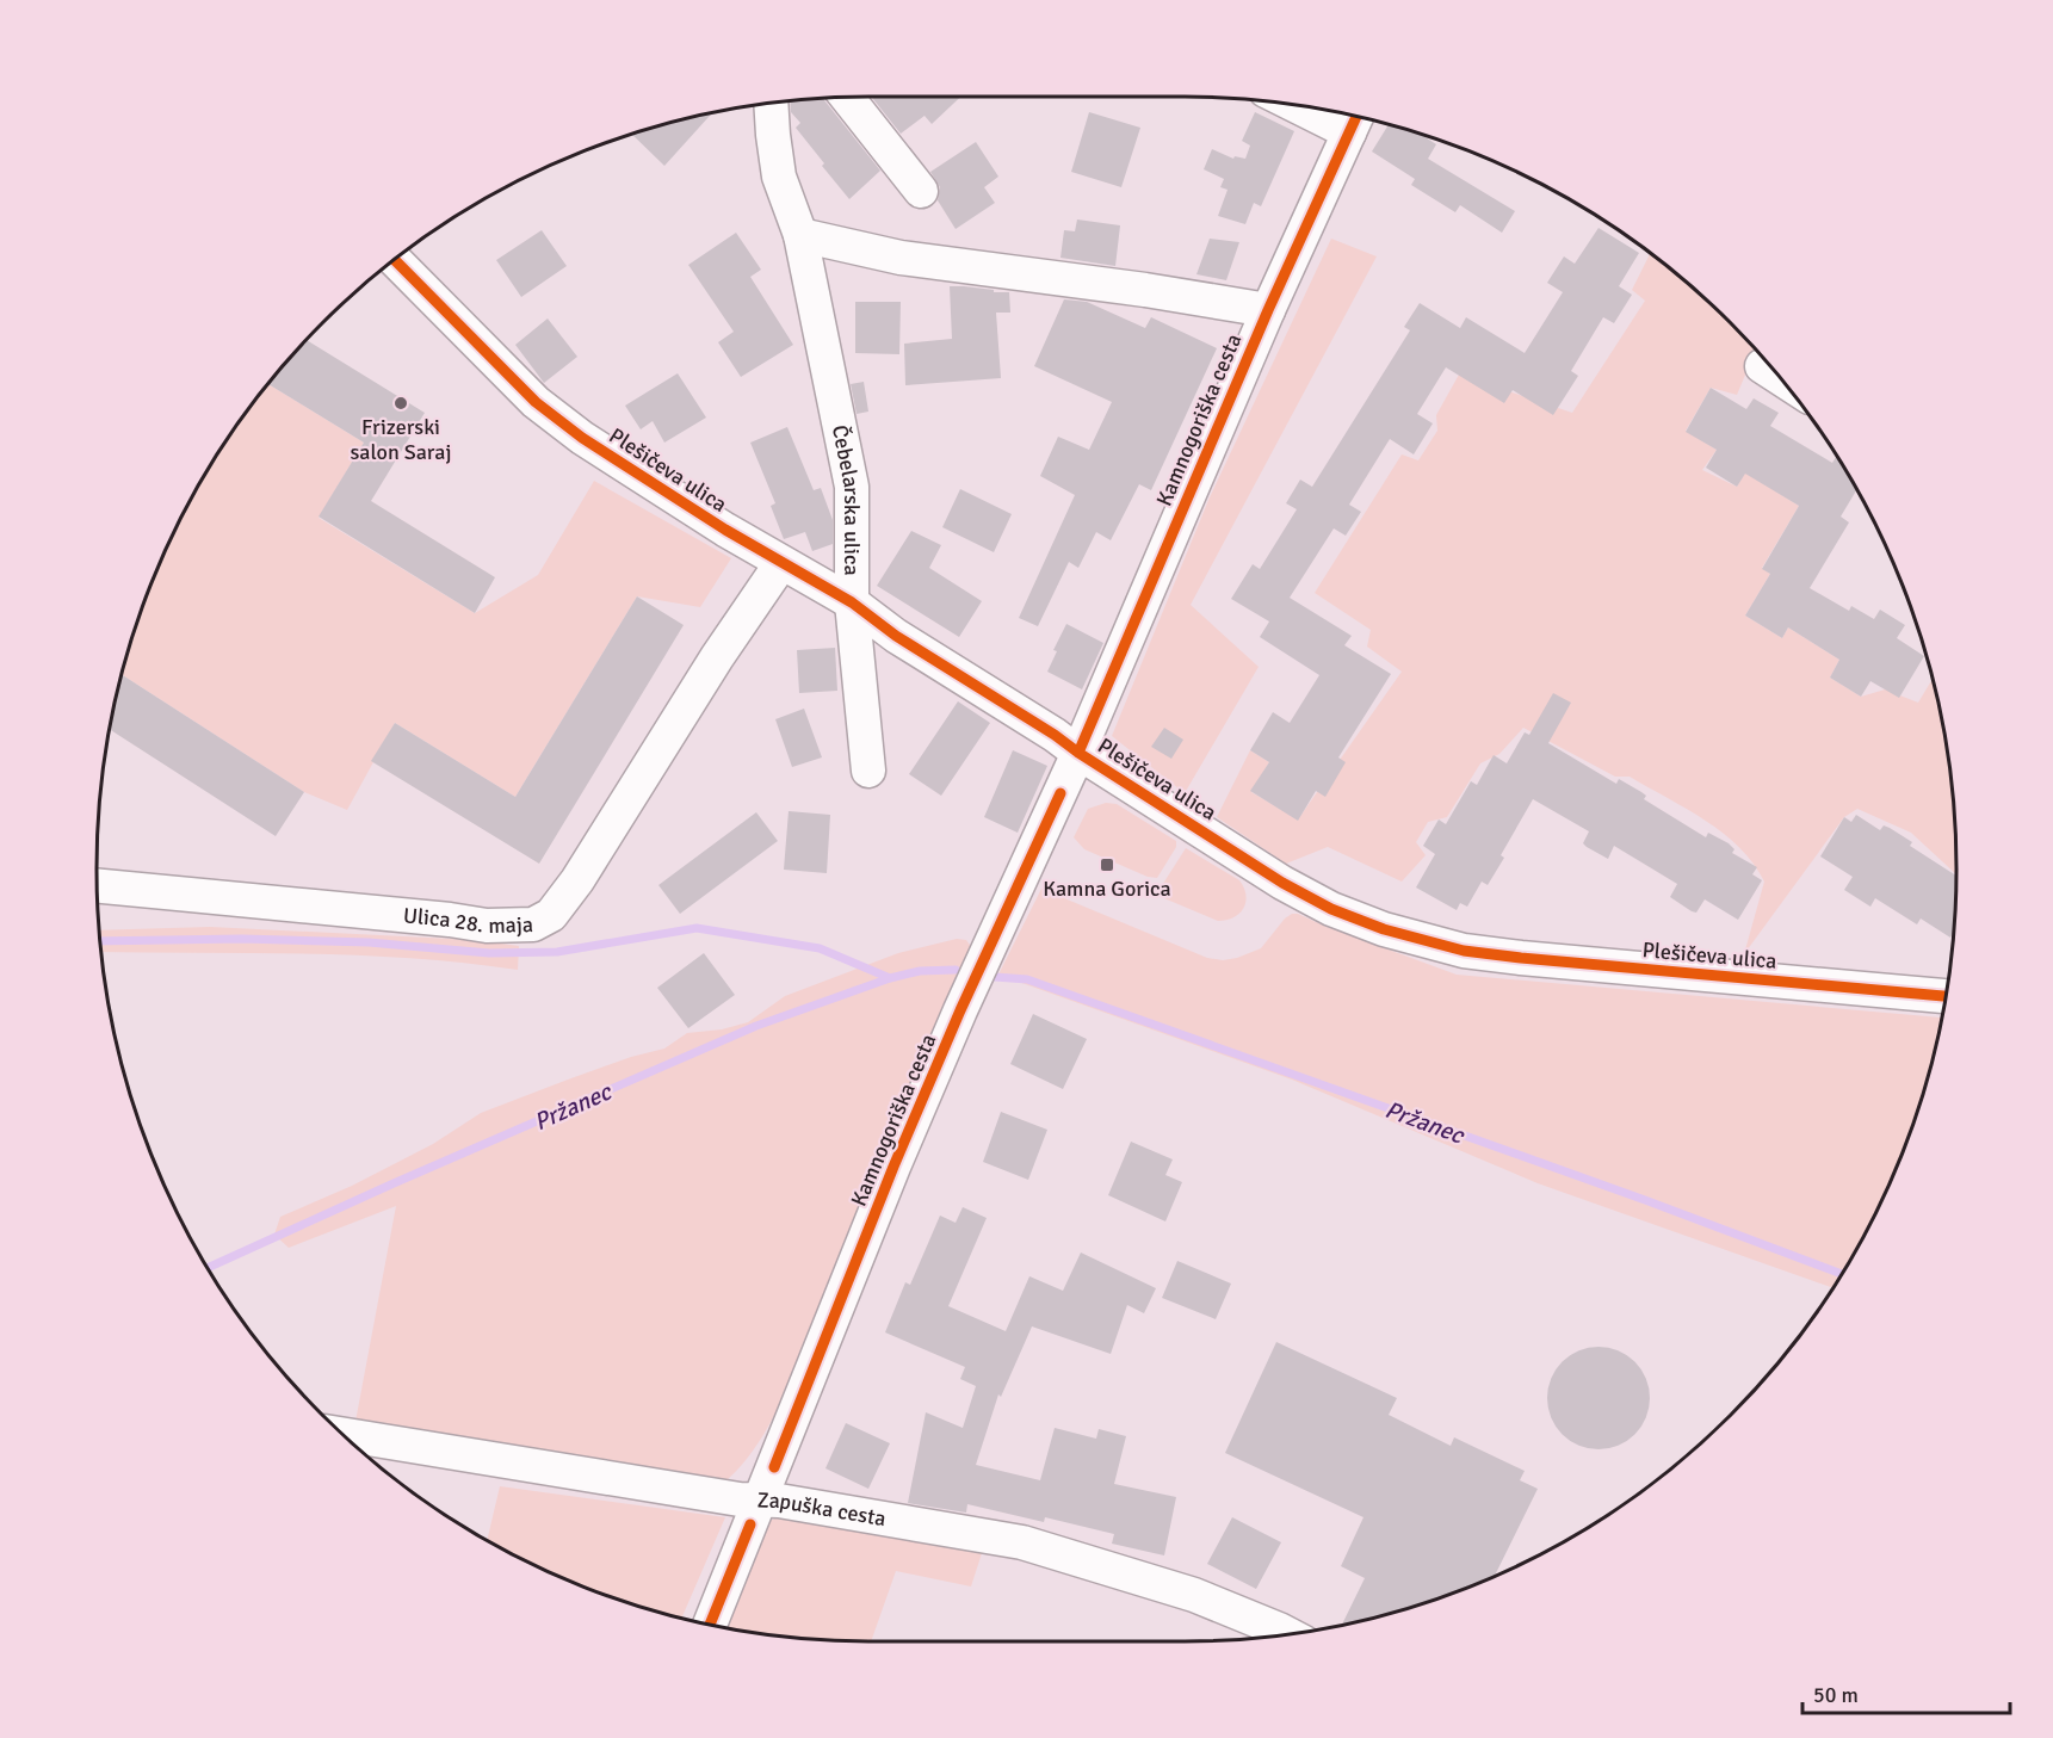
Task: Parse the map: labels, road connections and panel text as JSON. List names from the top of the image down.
{
  "streets": {
    "street": [
      "Kamnogoriška cesta",
      "Plešičeva ulica",
      "Čebelarska ulica",
      "Ulica 28. maja",
      "Zapuška cesta"
    ]
  },
  "crossings": [
    ["Kamnogoriška cesta", "Plešičeva ulica"],
    ["Kamnogoriška cesta", "Zapuška cesta"],
    ["Plešičeva ulica", "Čebelarska ulica"],
    ["Plešičeva ulica", "Ulica 28. maja"]
  ],
  "water": ["Pržanec"],
  "places": {
    "other": ["Frizerski salon Saraj"],
    "transit": ["Kamna Gorica"]
  },
  "scale_bar": "50 m"
}
